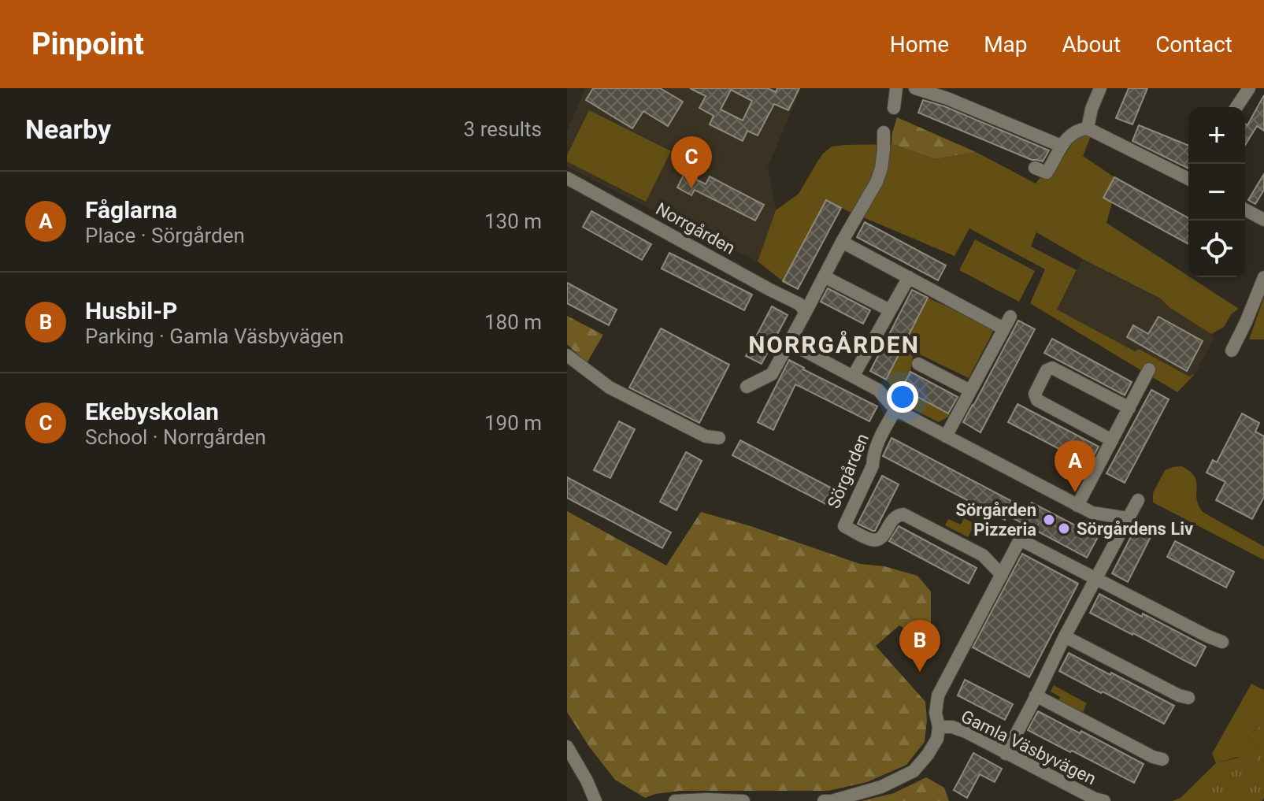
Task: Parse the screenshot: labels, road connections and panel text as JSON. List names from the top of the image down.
{
  "streets": {
    "street": ["Norrgården", "Sörgården", "Gamla Väsbyvägen"]
  },
  "crossings": [
    ["Sörgården", "Gamla Väsbyvägen"]
  ],
  "districts": ["NORRGÅRDEN"],
  "places": ["Sörgården Pizzeria", "Sörgårdens Liv"],
  "page": {
    "header": "Pinpoint",
    "nav": [
      "Home",
      "Map",
      "About",
      "Contact"
    ],
    "heading": ["Nearby", "3 results"],
    "map_buttons": ["+", "−"],
    "pins": ["C", "A", "B"],
    "list": [
      {
        "mark": "A",
        "name": "Fåglarna",
        "note": "Place · Sörgården",
        "value": "130 m"
      },
      {
        "mark": "B",
        "name": "Husbil-P",
        "note": "Parking · Gamla Väsbyvägen",
        "value": "180 m"
      },
      {
        "mark": "C",
        "name": "Ekebyskolan",
        "note": "School · Norrgården",
        "value": "190 m"
      }
    ]
  }
}
